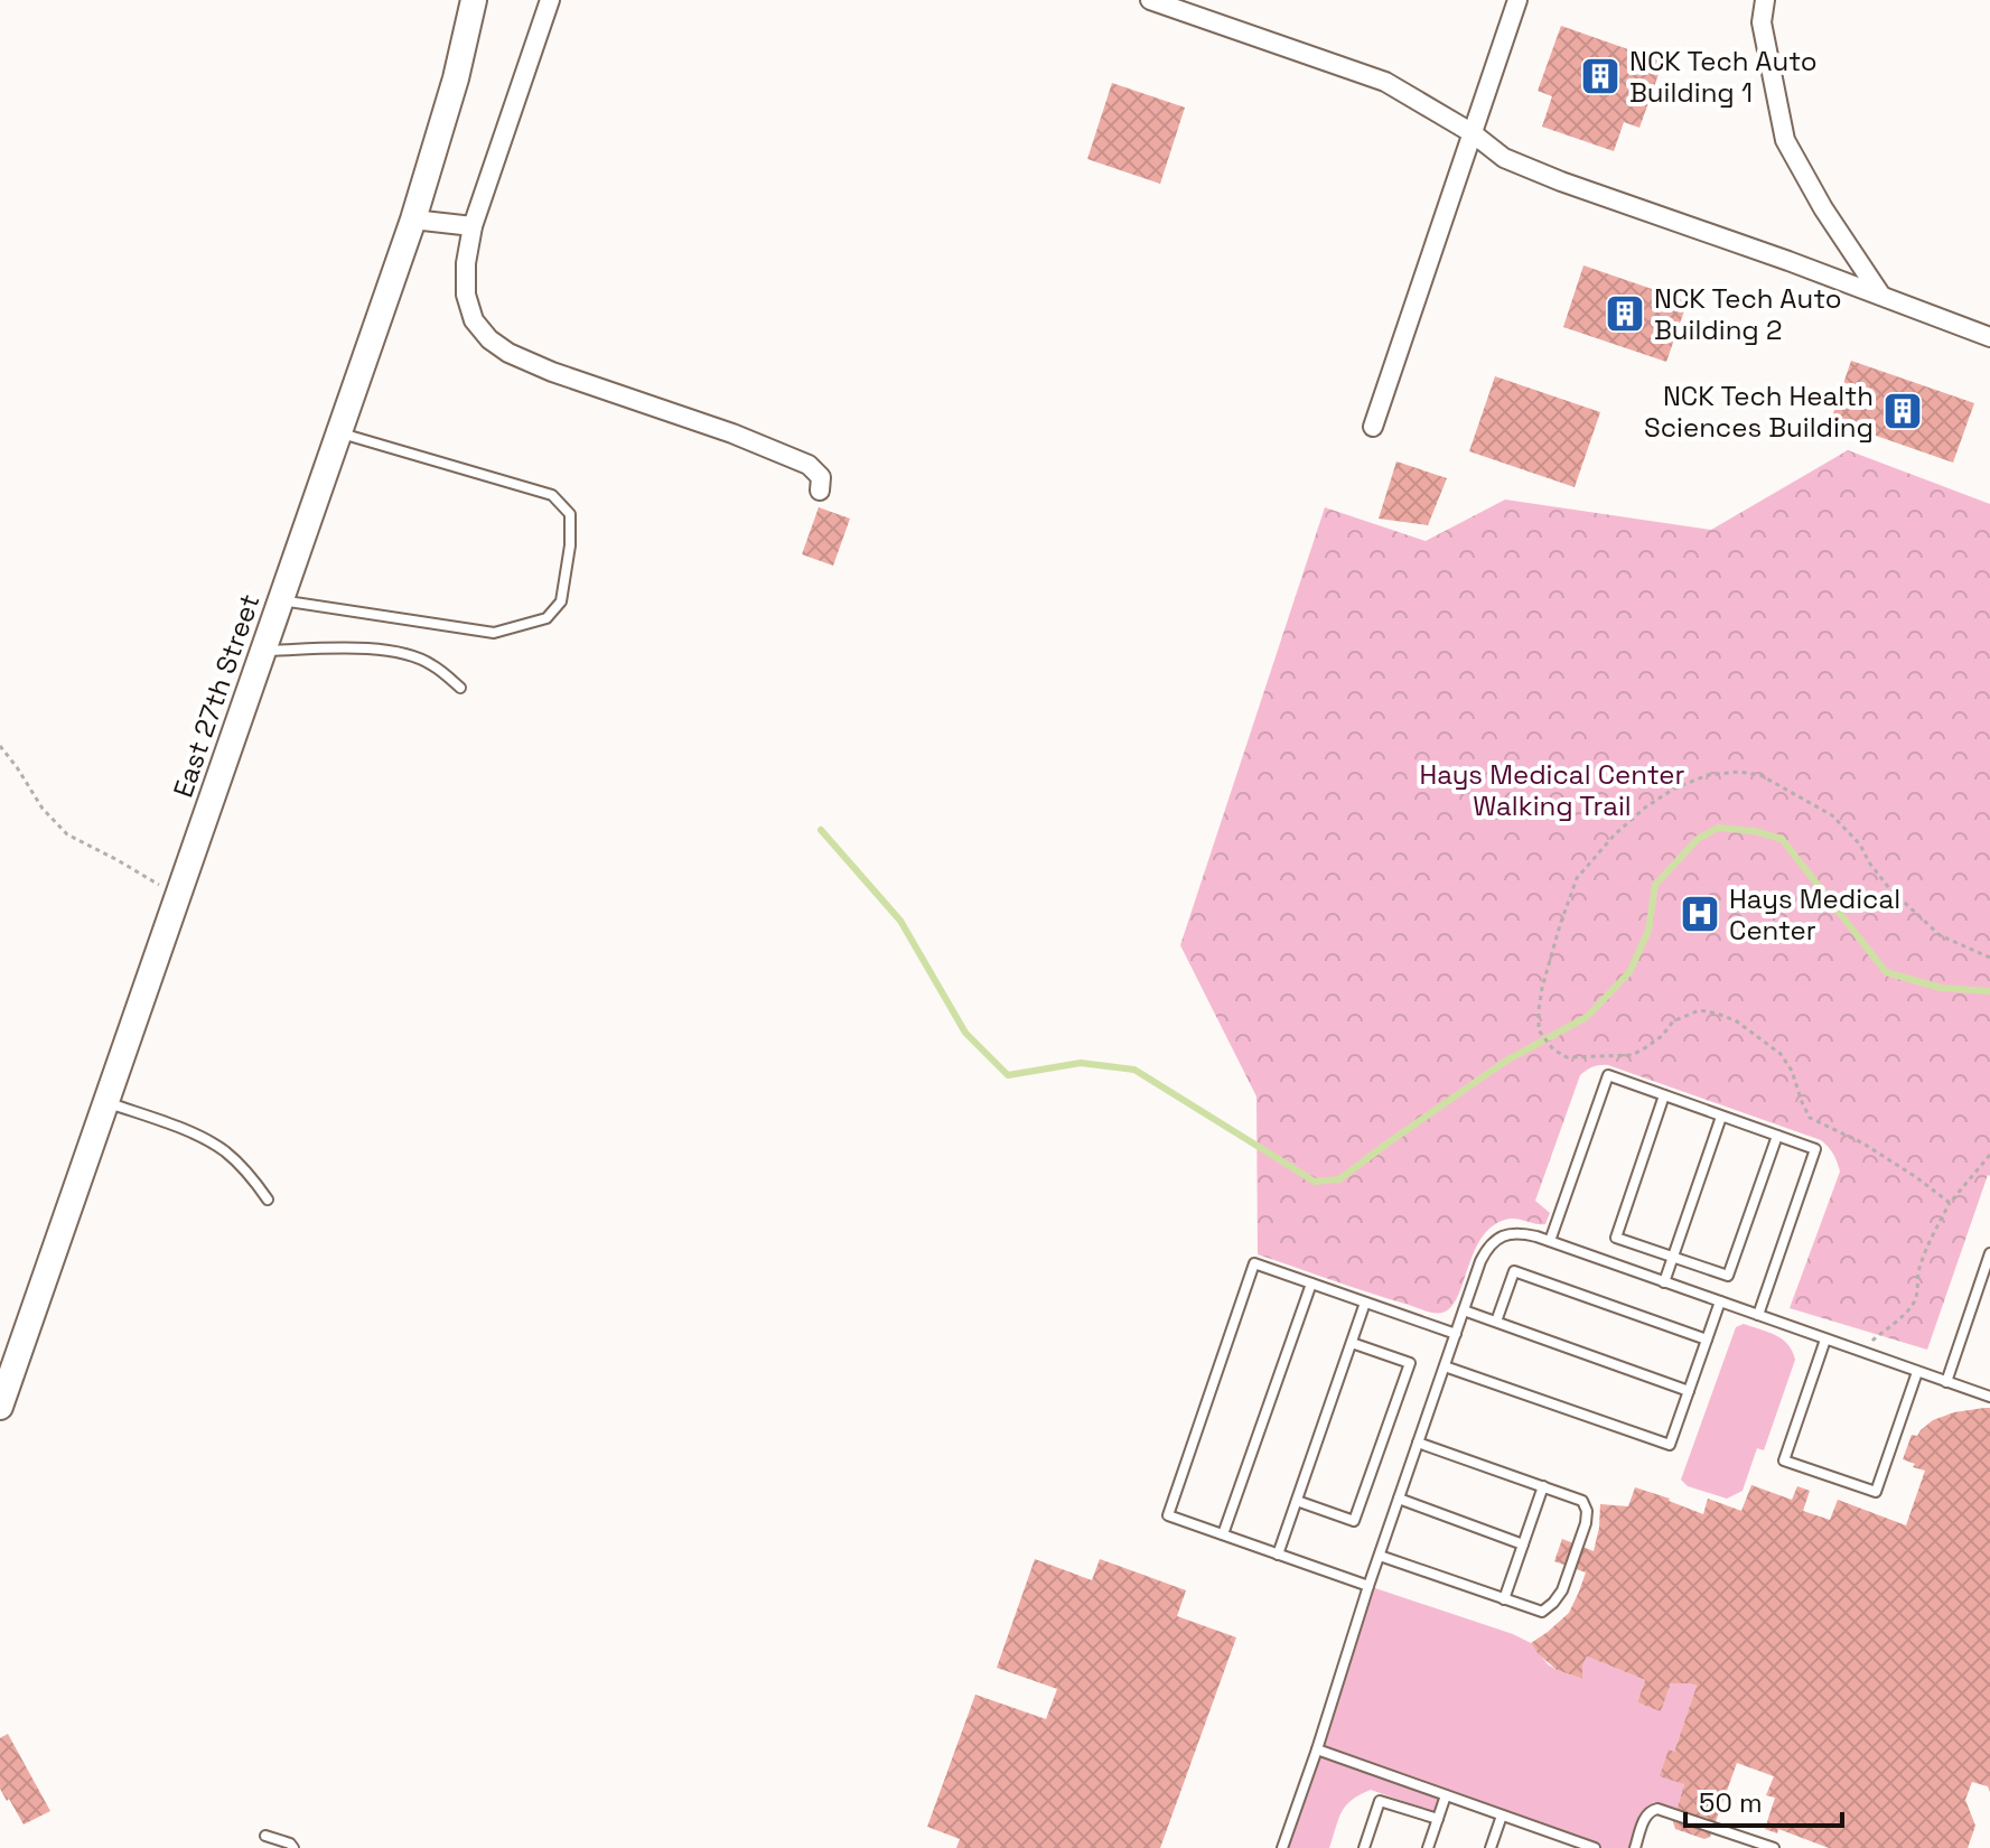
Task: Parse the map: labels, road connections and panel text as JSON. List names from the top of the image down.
{
  "streets": {
    "main road": ["East 27th Street"]
  },
  "parks": ["Hays Medical Center Walking Trail"],
  "places": {
    "building": ["NCK Tech Auto Building 1", "NCK Tech Auto Building 2", "NCK Tech Health Sciences Building"],
    "hospital": ["Hays Medical Center"]
  },
  "scale_bar": "50 m"
}
